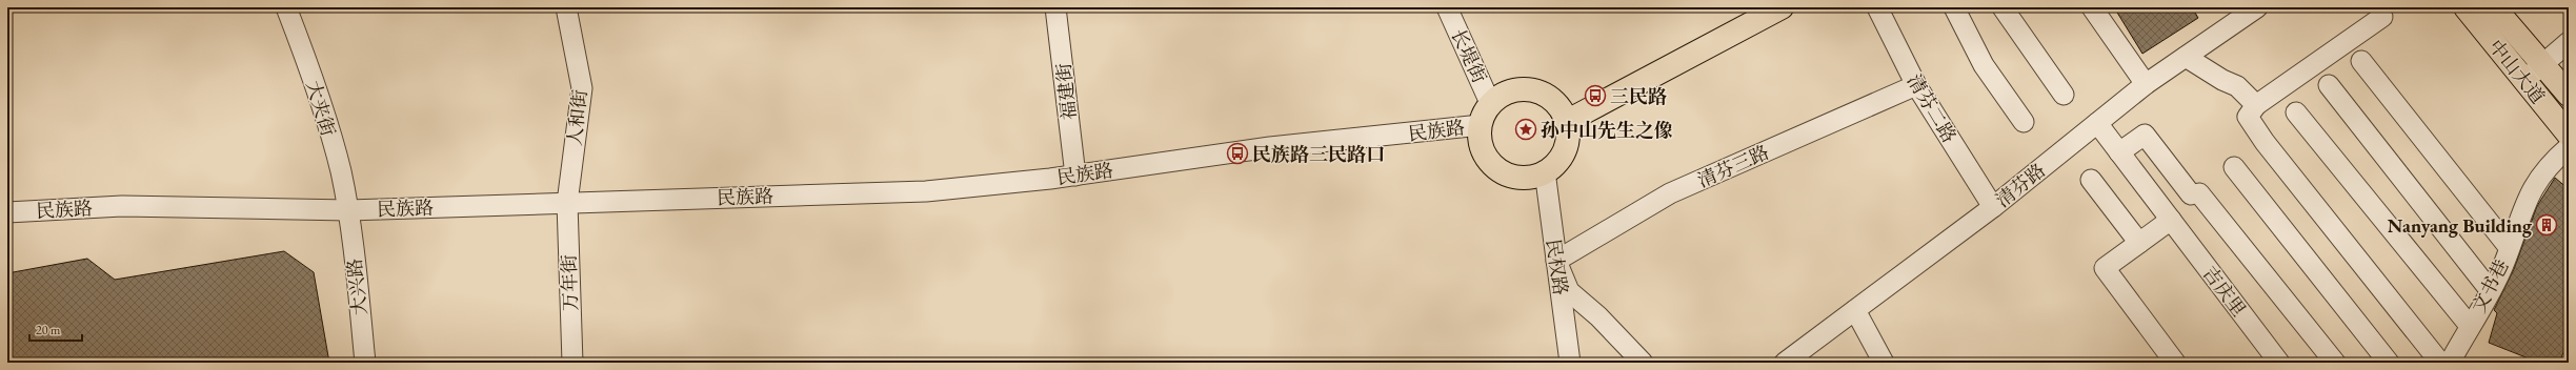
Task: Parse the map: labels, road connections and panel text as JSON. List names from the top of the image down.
{
  "streets": {
    "main road": ["中山大道"],
    "street": [
      "长堤街",
      "福建街",
      "大夹街",
      "清芬二路",
      "人和街",
      "民族路",
      "清芬三路",
      "清芬路",
      "民权路",
      "万年街",
      "文书巷",
      "大兴路",
      "吉庆里"
    ]
  },
  "crossings": [
    ["长堤街", "民族路"],
    ["长堤街", "民权路"],
    ["福建街", "民族路"],
    ["大夹街", "民族路"],
    ["大夹街", "大兴路"],
    ["清芬二路", "清芬三路"],
    ["清芬二路", "清芬路"],
    ["人和街", "民族路"],
    ["人和街", "万年街"],
    ["民族路", "民权路"],
    ["民族路", "万年街"],
    ["民族路", "大兴路"],
    ["清芬三路", "民权路"],
    ["清芬路", "吉庆里"]
  ],
  "places": {
    "bus stop": ["三民路", "民族路三民路口"],
    "place": ["孙中山先生之像"],
    "building": ["Nanyang Building"]
  },
  "scale_bar": "20 m"
}
